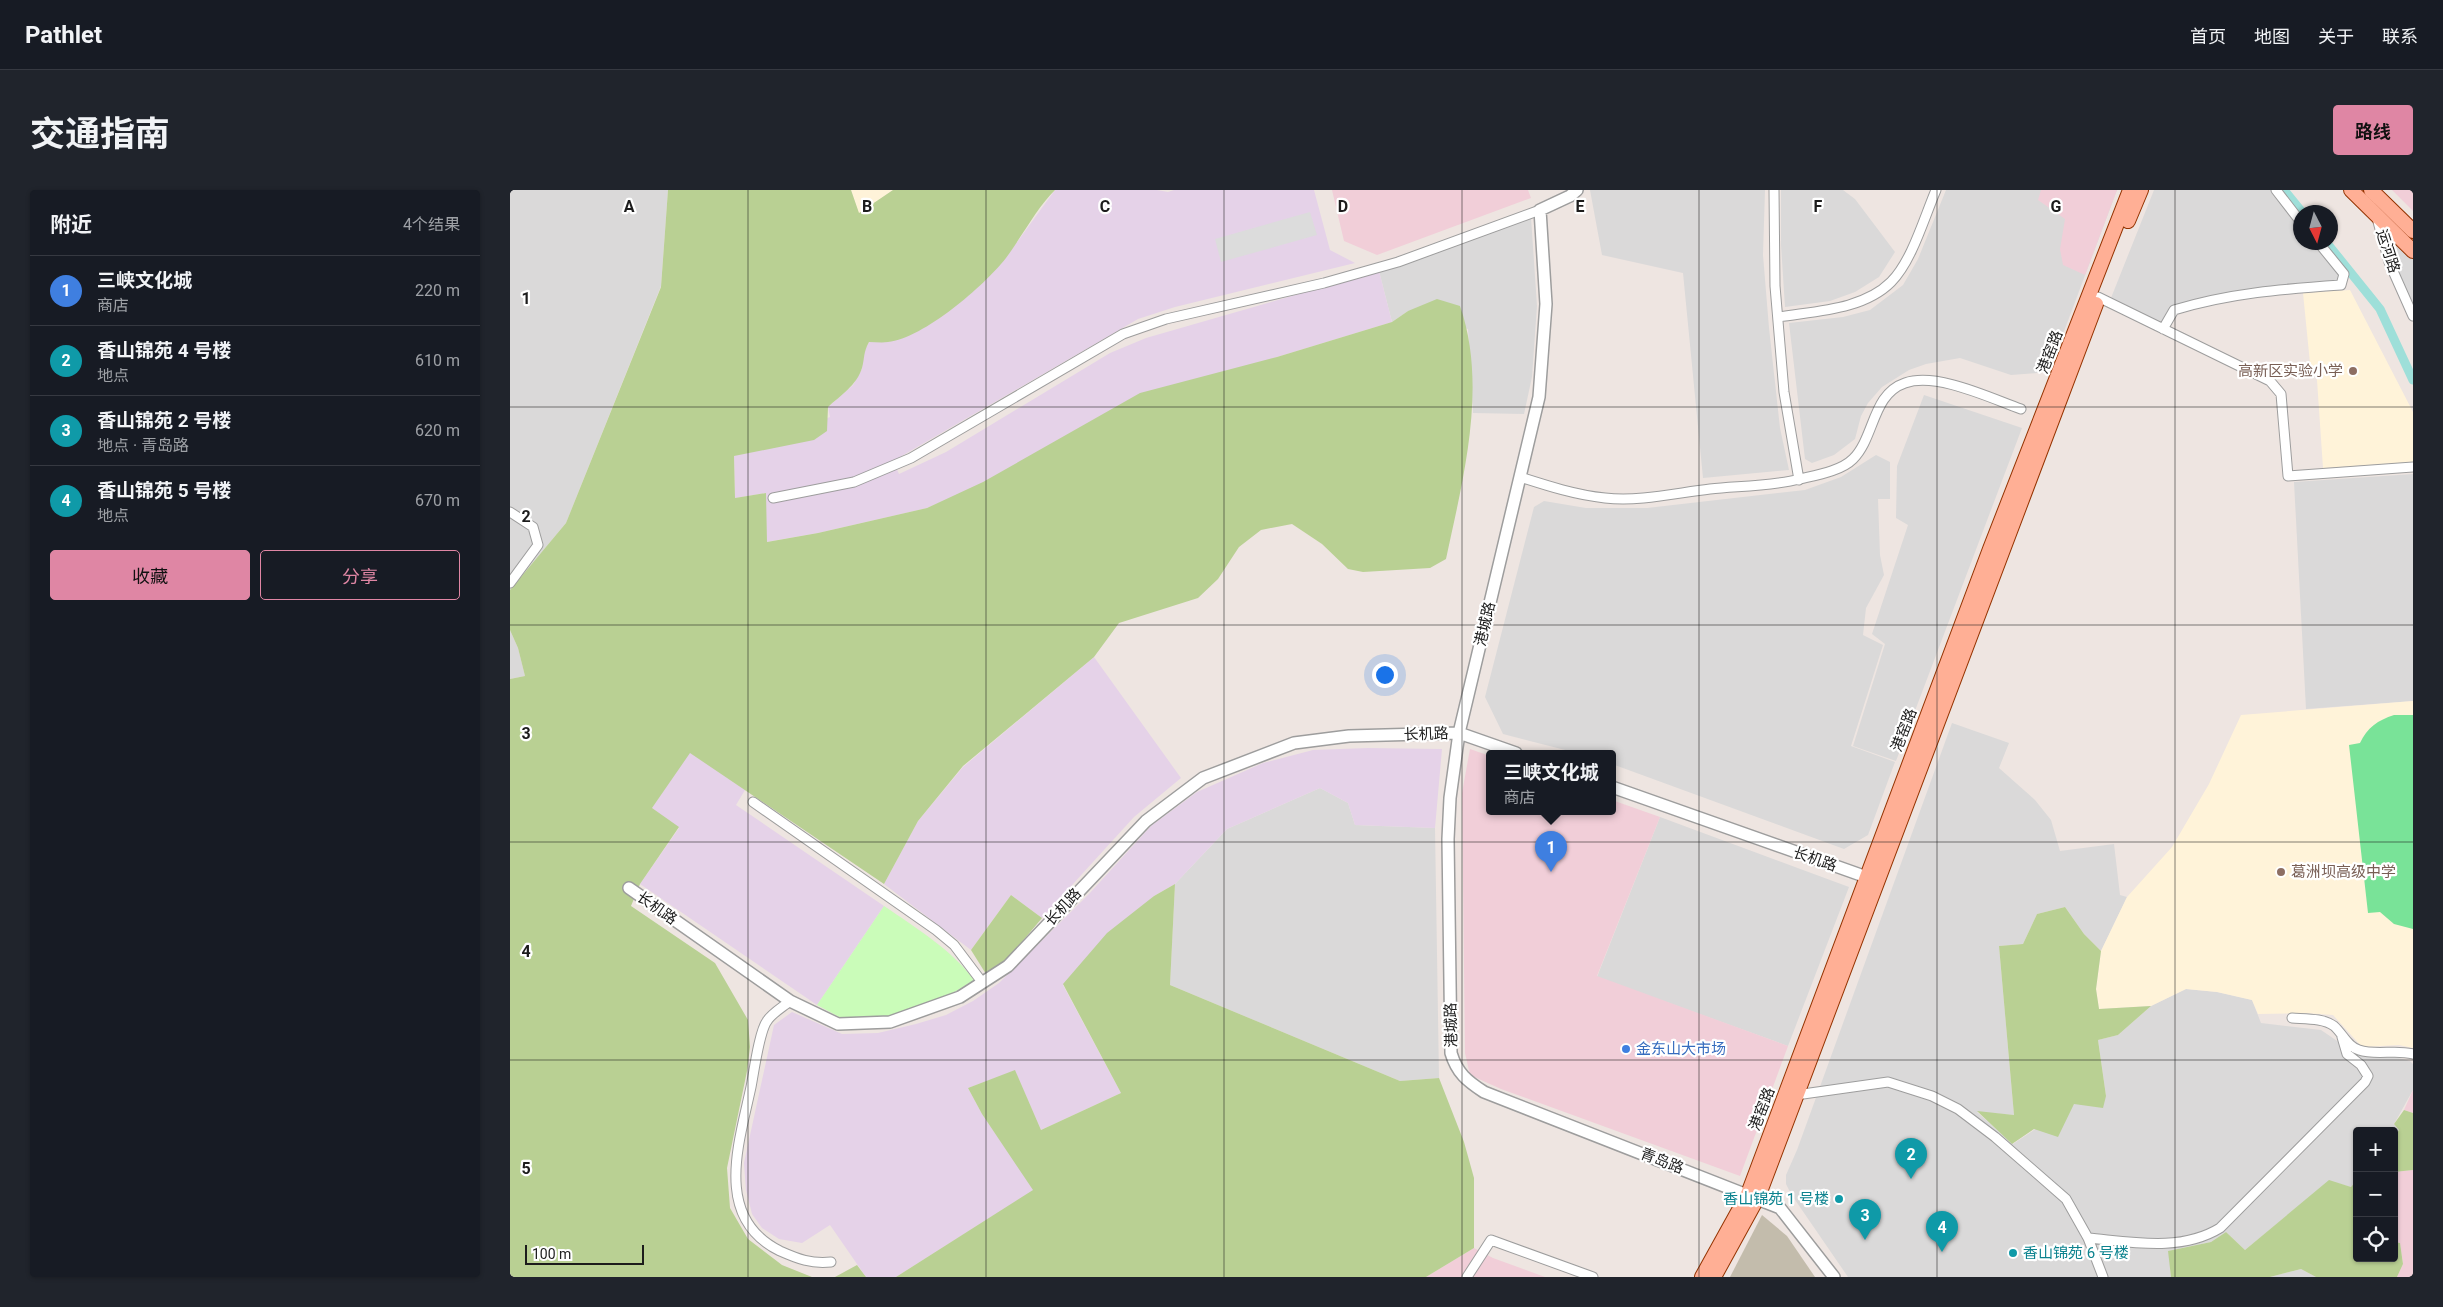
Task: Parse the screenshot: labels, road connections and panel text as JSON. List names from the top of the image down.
{
  "streets": {
    "main road": ["港窑路"],
    "street": [
      "运河路",
      "港城路",
      "长机路",
      "青岛路"
    ]
  },
  "crossings": [
    ["港窑路", "长机路"],
    ["港窑路", "青岛路"],
    ["港城路", "长机路"],
    ["港城路", "青岛路"]
  ],
  "places": [
    "高新区实验小学",
    "葛洲坝高级中学",
    "金东山大市场",
    "香山锦苑 1 号楼",
    "香山锦苑 6 号楼"
  ],
  "scale_bar": "100 m",
  "north": "bottom",
  "page": {
    "header": "Pathlet",
    "nav": [
      "首页",
      "地图",
      "关于",
      "联系"
    ],
    "title": "交通指南",
    "buttons": [
      "路线",
      ["收藏", "分享"]
    ],
    "heading": ["附近", "4个结果"],
    "list": [
      {
        "mark": "1",
        "name": "三峡文化城",
        "note": "商店",
        "value": "220 m"
      },
      {
        "mark": "2",
        "name": "香山锦苑 4 号楼",
        "note": "地点",
        "value": "610 m"
      },
      {
        "mark": "3",
        "name": "香山锦苑 2 号楼",
        "note": "地点 · 青岛路",
        "value": "620 m"
      },
      {
        "mark": "4",
        "name": "香山锦苑 5 号楼",
        "note": "地点",
        "value": "670 m"
      }
    ],
    "popup": ["三峡文化城", "商店"],
    "pins": [
      "1",
      "2",
      "3",
      "4"
    ],
    "map_buttons": ["+", "−"],
    "scale": "100 m"
  },
  "grid": {
    "columns": [
      "A",
      "B",
      "C",
      "D",
      "E",
      "F",
      "G"
    ],
    "rows": [
      "1",
      "2",
      "3",
      "4",
      "5"
    ]
  }
}
